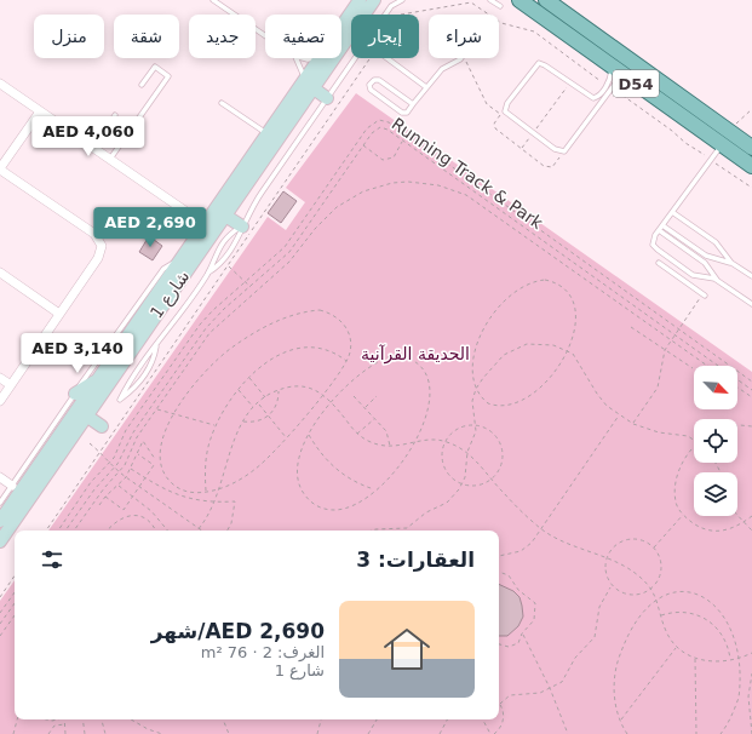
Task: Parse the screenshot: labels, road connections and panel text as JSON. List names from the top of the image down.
{
  "streets": {
    "main road": ["D54"],
    "street": ["شارع 1"],
    "path": ["Running Track & Park"]
  },
  "parks": ["الحديقة القرآنية"],
  "north": "bottom right",
  "page": {
    "chip": [
      "شراء",
      "إيجار",
      "تصفية",
      "جديد",
      "شقة",
      "منزل"
    ],
    "price": ["AED 4,060", "AED 2,690", "AED 3,140"],
    "heading": "العقارات: 3",
    "list": [
      {
        "name": "AED 2,690/شهر",
        "note": "الغرف: 2 · 76 m² · شارع 1"
      }
    ]
  }
}
